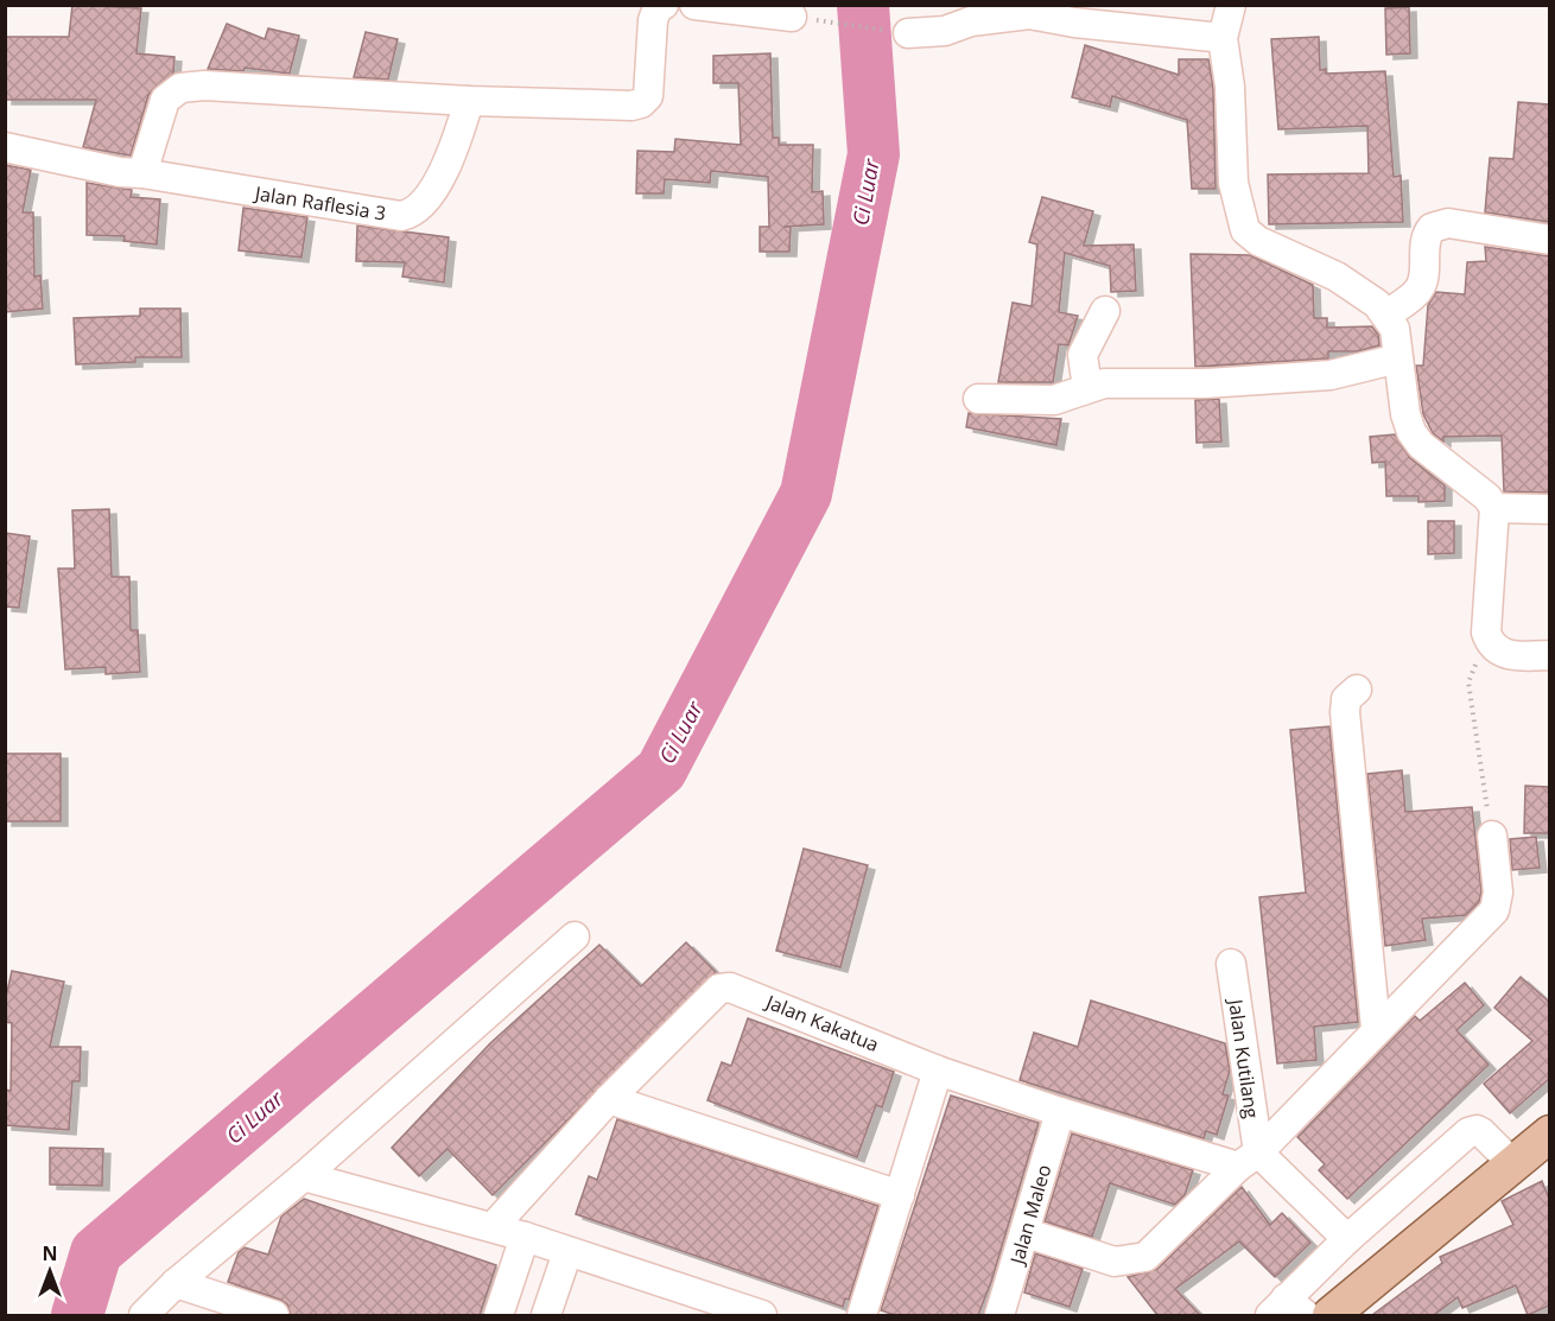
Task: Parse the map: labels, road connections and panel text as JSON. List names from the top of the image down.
{
  "streets": {
    "street": [
      "Jalan Raflesia 3",
      "Jalan Kakatua",
      "Jalan Kutilang",
      "Jalan Maleo"
    ]
  },
  "crossings": [
    ["Jalan Kakatua", "Jalan Kutilang"],
    ["Jalan Kakatua", "Jalan Maleo"]
  ],
  "water": ["Ci Luar"],
  "north": "top"
}
